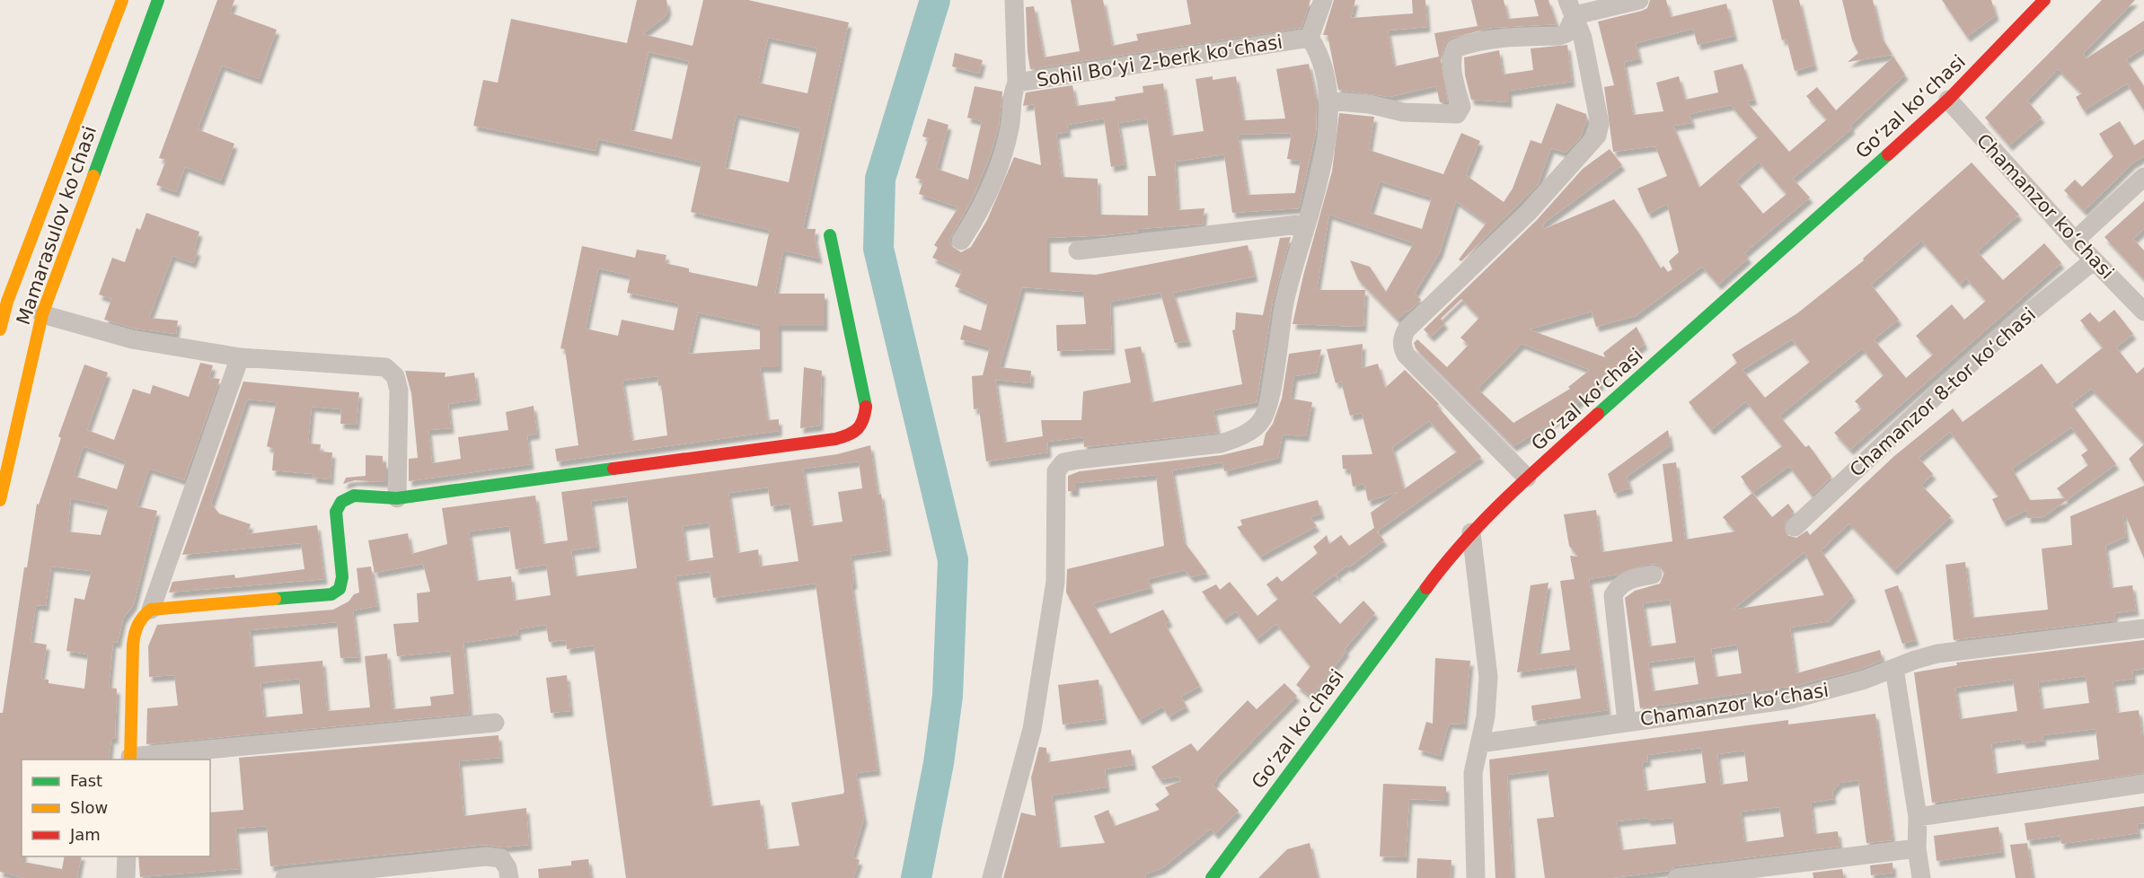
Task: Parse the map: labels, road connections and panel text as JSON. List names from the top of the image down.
{
  "streets": {
    "street": [
      "Sohil Boʻyi 2-berk koʻchasi",
      "Goʻzal koʻchasi",
      "Chamanzor koʻchasi",
      "Mamarasulov ko'chasi",
      "Chamanzor 8-tor koʻchasi"
    ]
  },
  "crossings": [
    ["Goʻzal koʻchasi", "Chamanzor koʻchasi"],
    ["Chamanzor koʻchasi", "Chamanzor 8-tor koʻchasi"]
  ],
  "legend": ["Fast", "Slow", "Jam"]
}
